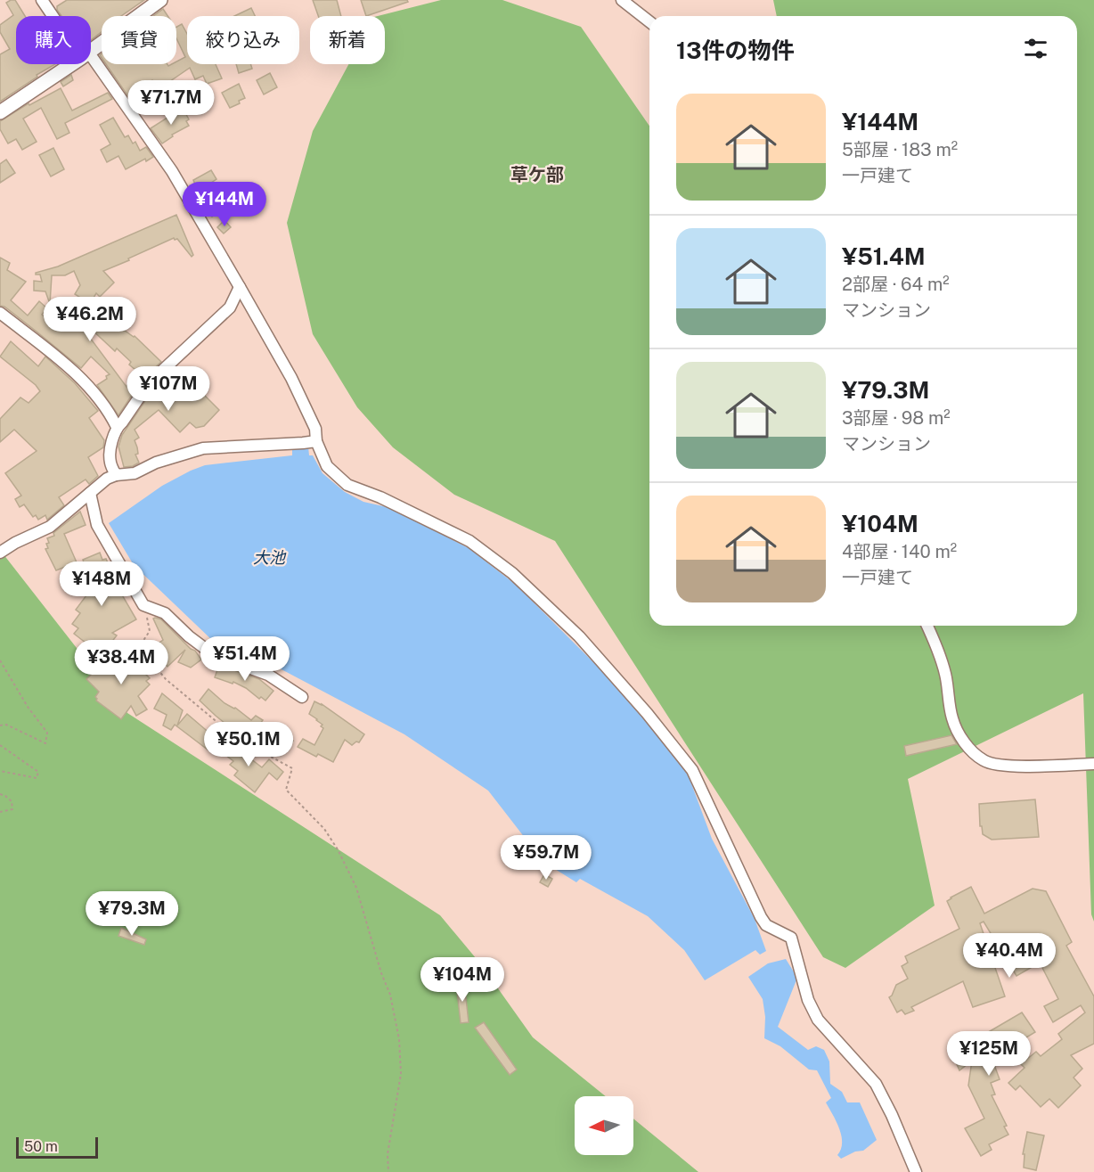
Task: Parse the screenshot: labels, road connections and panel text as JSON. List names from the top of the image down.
{
  "districts": ["草ケ部"],
  "water": ["大池"],
  "scale_bar": "50 m",
  "north": "left",
  "page": {
    "chip": [
      "購入",
      "賃貸",
      "絞り込み",
      "新着"
    ],
    "heading": "13件の物件",
    "price": [
      "¥71.7M",
      "¥144M",
      "¥46.2M",
      "¥107M",
      "¥148M",
      "¥51.4M",
      "¥38.4M",
      "¥50.1M",
      "¥59.7M",
      "¥79.3M",
      "¥40.4M",
      "¥104M",
      "¥125M"
    ],
    "list": [
      {
        "name": "¥144M",
        "note": "5部屋 · 183 m² · 一戸建て"
      },
      {
        "name": "¥51.4M",
        "note": "2部屋 · 64 m² · マンション"
      },
      {
        "name": "¥79.3M",
        "note": "3部屋 · 98 m² · マンション"
      },
      {
        "name": "¥104M",
        "note": "4部屋 · 140 m² · 一戸建て"
      }
    ],
    "scale": "50 m"
  }
}
